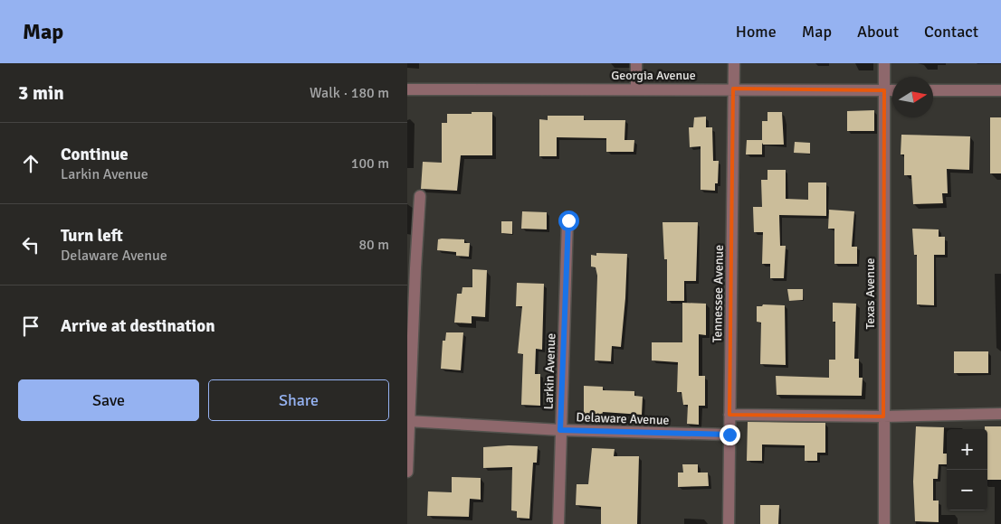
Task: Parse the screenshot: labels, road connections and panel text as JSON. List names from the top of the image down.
{
  "streets": {
    "street": [
      "Georgia Avenue",
      "Tennessee Avenue",
      "Texas Avenue",
      "Larkin Avenue",
      "Delaware Avenue"
    ]
  },
  "crossings": [
    ["Georgia Avenue", "Tennessee Avenue"],
    ["Georgia Avenue", "Texas Avenue"],
    ["Tennessee Avenue", "Delaware Avenue"],
    ["Larkin Avenue", "Delaware Avenue"]
  ],
  "north": "right",
  "page": {
    "header": "Map",
    "nav": [
      "Home",
      "Map",
      "About",
      "Contact"
    ],
    "heading": ["3 min", "Walk · 180 m"],
    "list": [
      ["Continue", "Larkin Avenue", "100 m"],
      ["Turn left", "Delaware Avenue", "80 m"],
      "Arrive at destination"
    ],
    "buttons": ["Save", "Share"],
    "map_buttons": ["+", "−"]
  }
}
